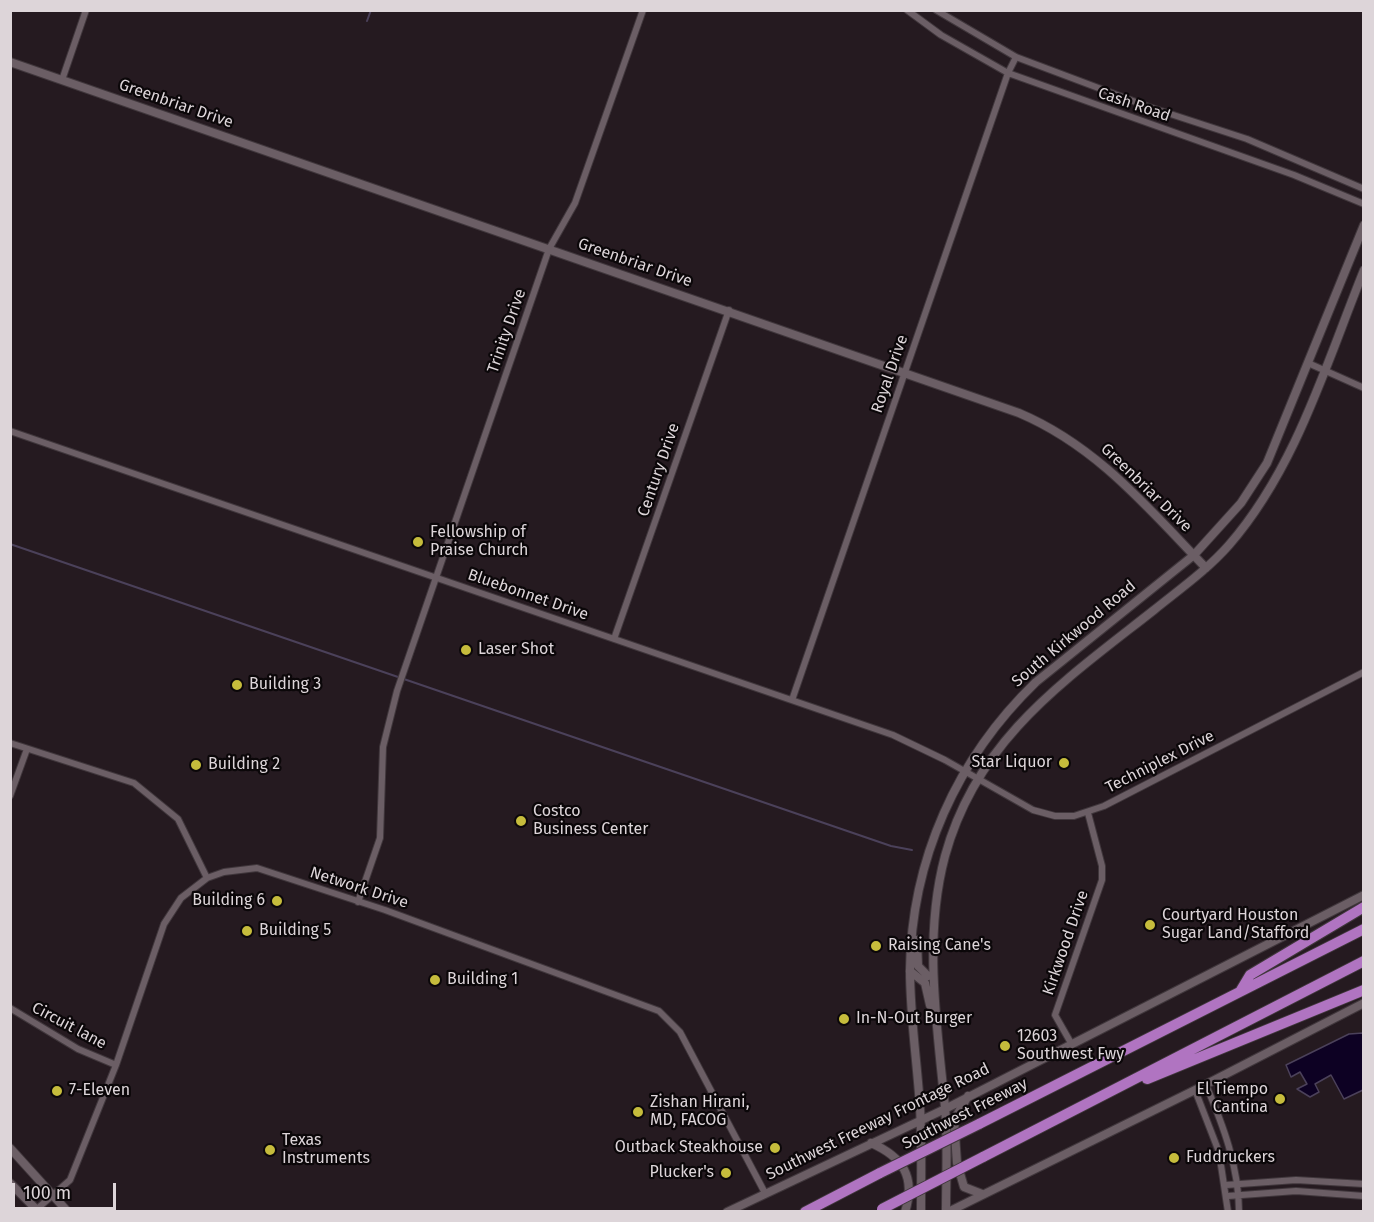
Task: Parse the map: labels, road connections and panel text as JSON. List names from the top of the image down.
{
  "streets": {
    "highway": ["Southwest Freeway"],
    "main road": ["Greenbriar Drive", "South Kirkwood Road", "Southwest Freeway Frontage Road"],
    "street": [
      "Cash Road",
      "Trinity Drive",
      "Royal Drive",
      "Century Drive",
      "Bluebonnet Drive",
      "Techniplex Drive",
      "Network Drive",
      "Kirkwood Drive",
      "Circuit lane"
    ]
  },
  "crossings": [
    ["Greenbriar Drive", "Trinity Drive"],
    ["Greenbriar Drive", "Royal Drive"],
    ["Greenbriar Drive", "Century Drive"],
    ["Greenbriar Drive", "South Kirkwood Road"],
    ["Cash Road", "Royal Drive"],
    ["Trinity Drive", "Bluebonnet Drive"],
    ["Trinity Drive", "Network Drive"],
    ["Royal Drive", "Bluebonnet Drive"],
    ["Century Drive", "Bluebonnet Drive"],
    ["Bluebonnet Drive", "South Kirkwood Road"],
    ["Bluebonnet Drive", "Techniplex Drive"],
    ["South Kirkwood Road", "Techniplex Drive"],
    ["South Kirkwood Road", "Southwest Freeway Frontage Road"],
    ["Techniplex Drive", "Kirkwood Drive"],
    ["Network Drive", "Circuit lane"],
    ["Network Drive", "Southwest Freeway Frontage Road"],
    ["Kirkwood Drive", "Southwest Freeway Frontage Road"]
  ],
  "places": [
    "Fellowship of Praise Church",
    "Laser Shot",
    "Building 3",
    "Star Liquor",
    "Building 2",
    "Costco Business Center",
    "Building 6",
    "Courtyard Houston Sugar Land/Stafford",
    "Building 5",
    "Raising Cane's",
    "Building 1",
    "In-N-Out Burger",
    "12603 Southwest Fwy",
    "7-Eleven",
    "El Tiempo Cantina",
    "Zishan Hirani, MD, FACOG",
    "Outback Steakhouse",
    "Texas Instruments",
    "Fuddruckers",
    "Plucker's"
  ],
  "scale_bar": "100 m"
}
